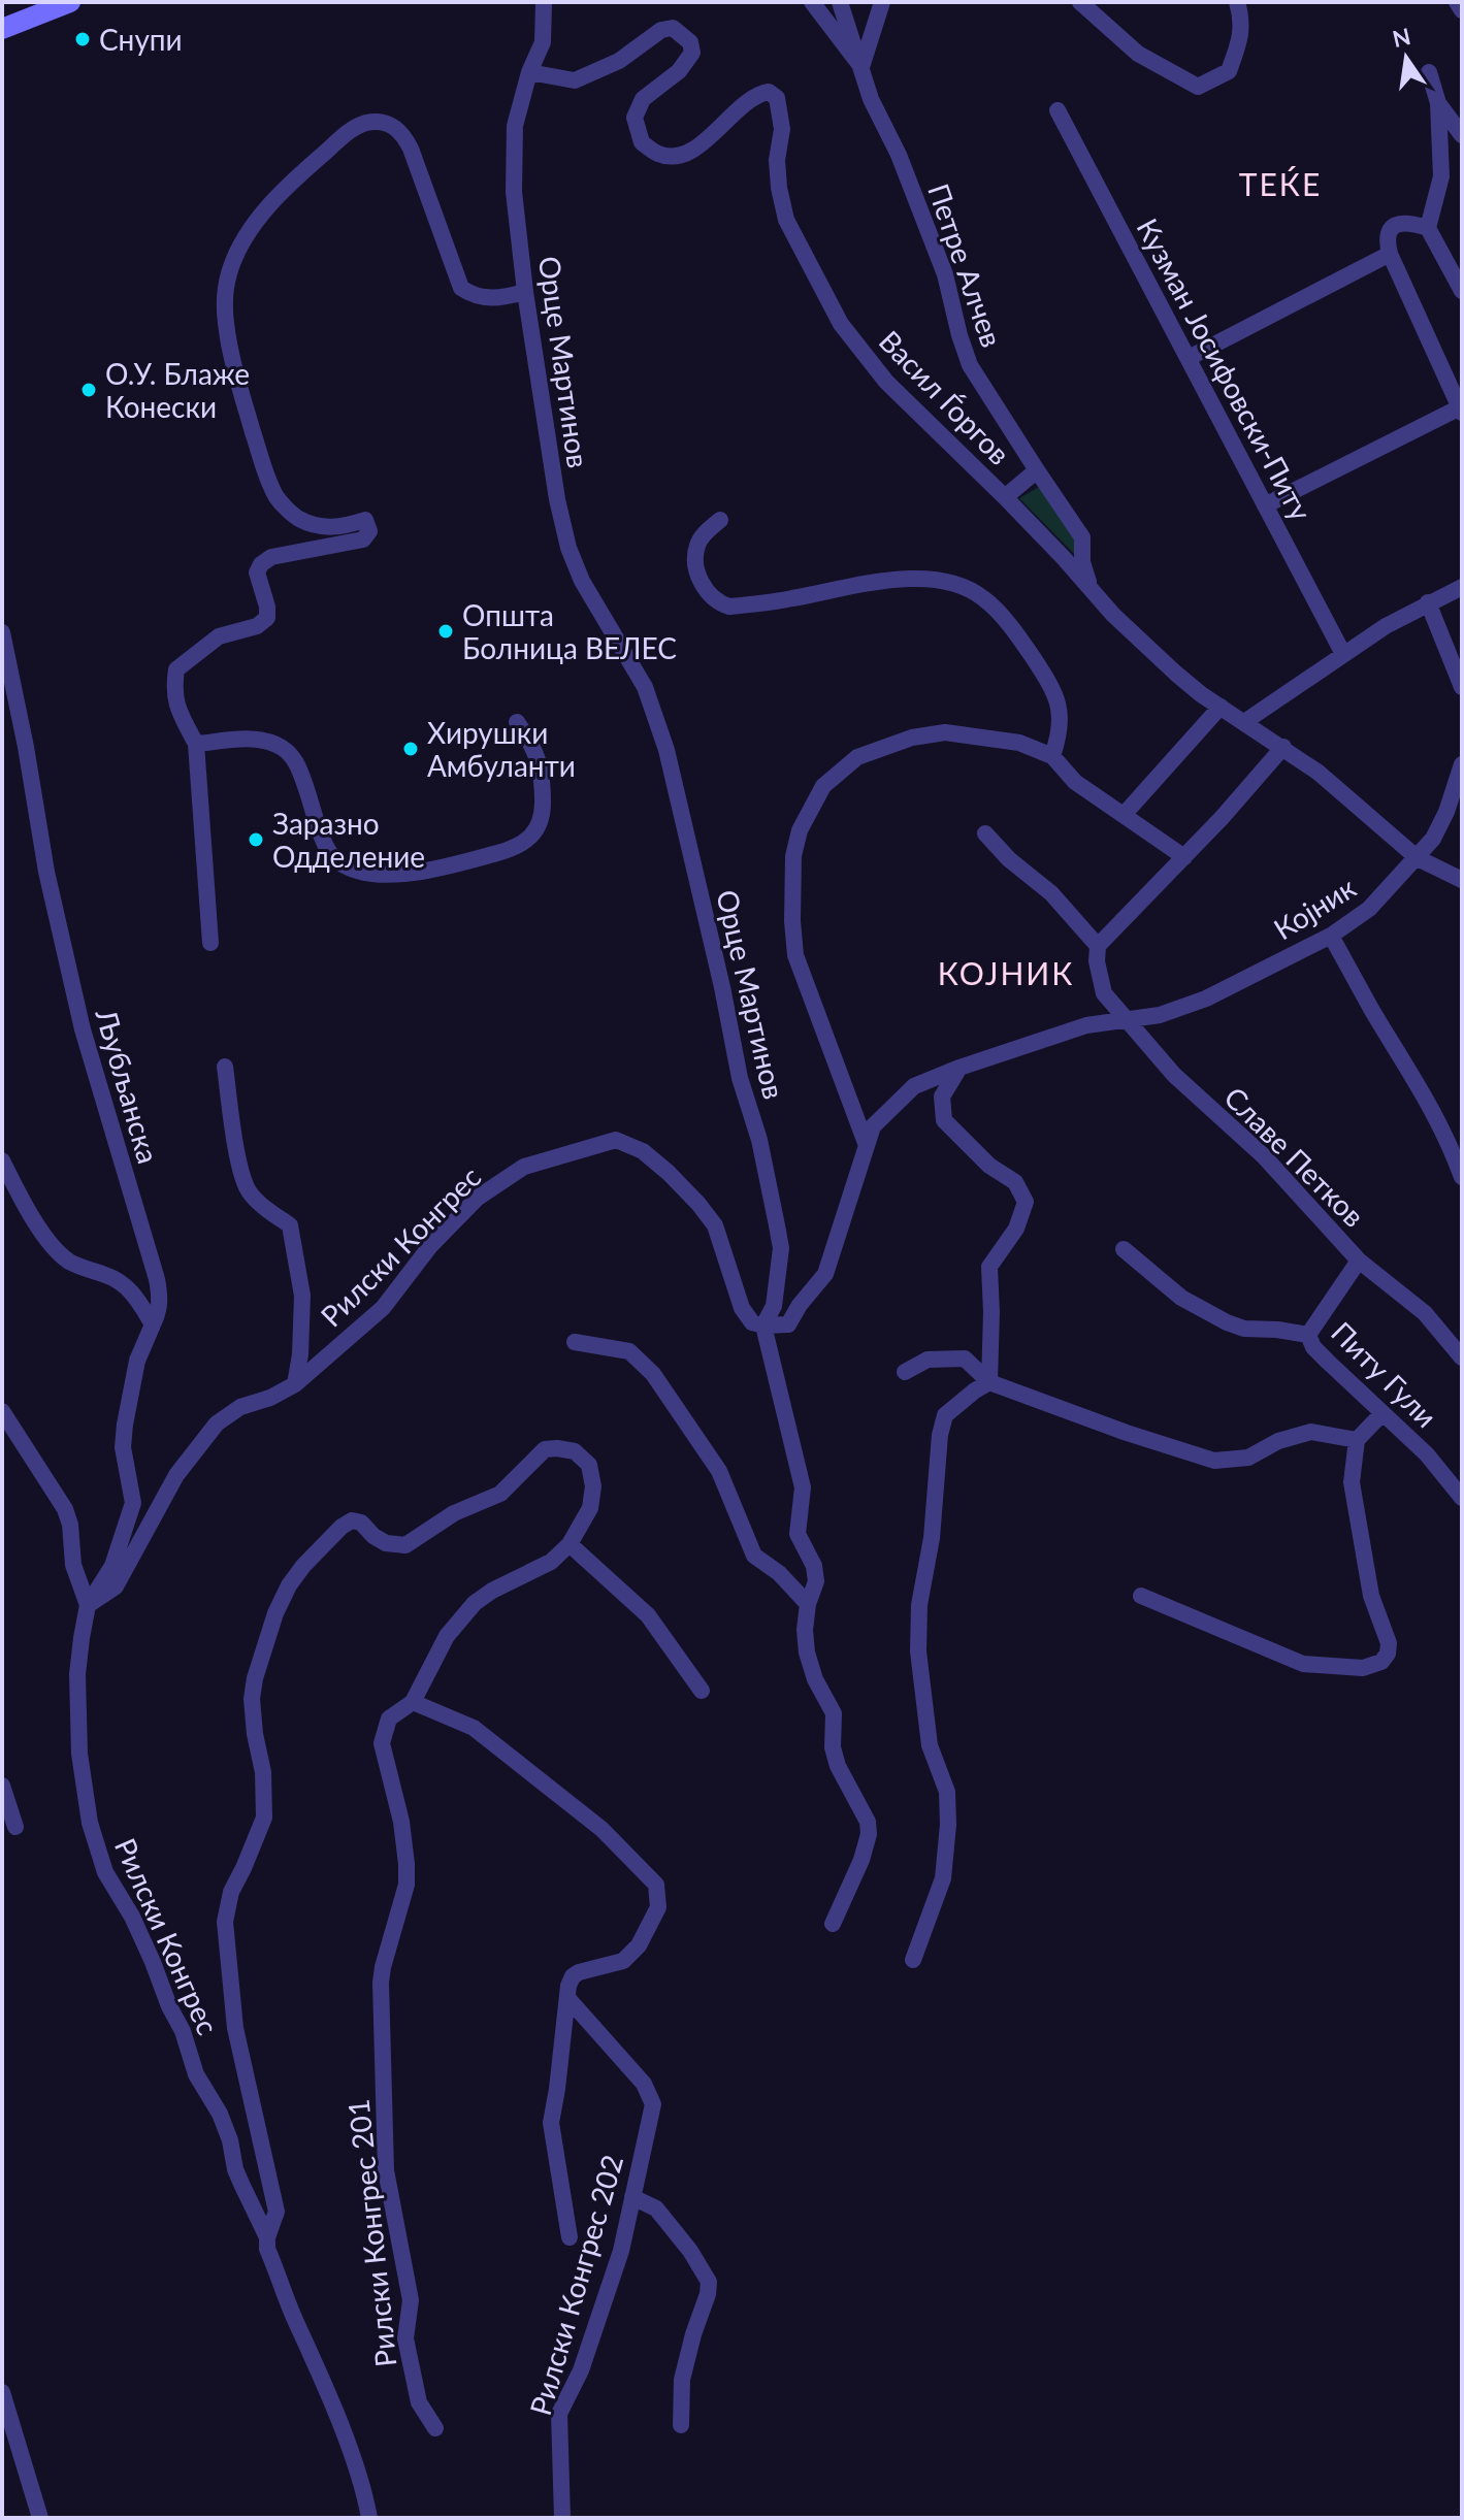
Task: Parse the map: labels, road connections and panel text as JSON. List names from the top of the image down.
{
  "streets": {
    "street": [
      "Петре Алчев",
      "Орце Мартинов",
      "Кузман Јосифовски-Питу",
      "Васил Ѓоргов",
      "Којник",
      "Љубљанска",
      "Славе Петков",
      "Рилски Конгрес",
      "Питу Гули",
      "Рилски Конгрес 201",
      "Рилски Конгрес 202"
    ]
  },
  "crossings": [
    ["Петре Алчев", "Васил Ѓоргов"],
    ["Орце Мартинов", "Васил Ѓоргов"],
    ["Орце Мартинов", "Рилски Конгрес"],
    ["Васил Ѓоргов", "Којник"],
    ["Којник", "Славе Петков"],
    ["Љубљанска", "Рилски Конгрес"],
    ["Рилски Конгрес 201", "Рилски Конгрес 202"]
  ],
  "districts": ["ТЕЌЕ", "КОЈНИК"],
  "places": [
    "Снупи",
    "О.У. Блаже Конески",
    "Општа Болница ВЕЛЕС",
    "Хирушки Амбуланти",
    "Заразно Одделение"
  ],
  "north": "top"
}
